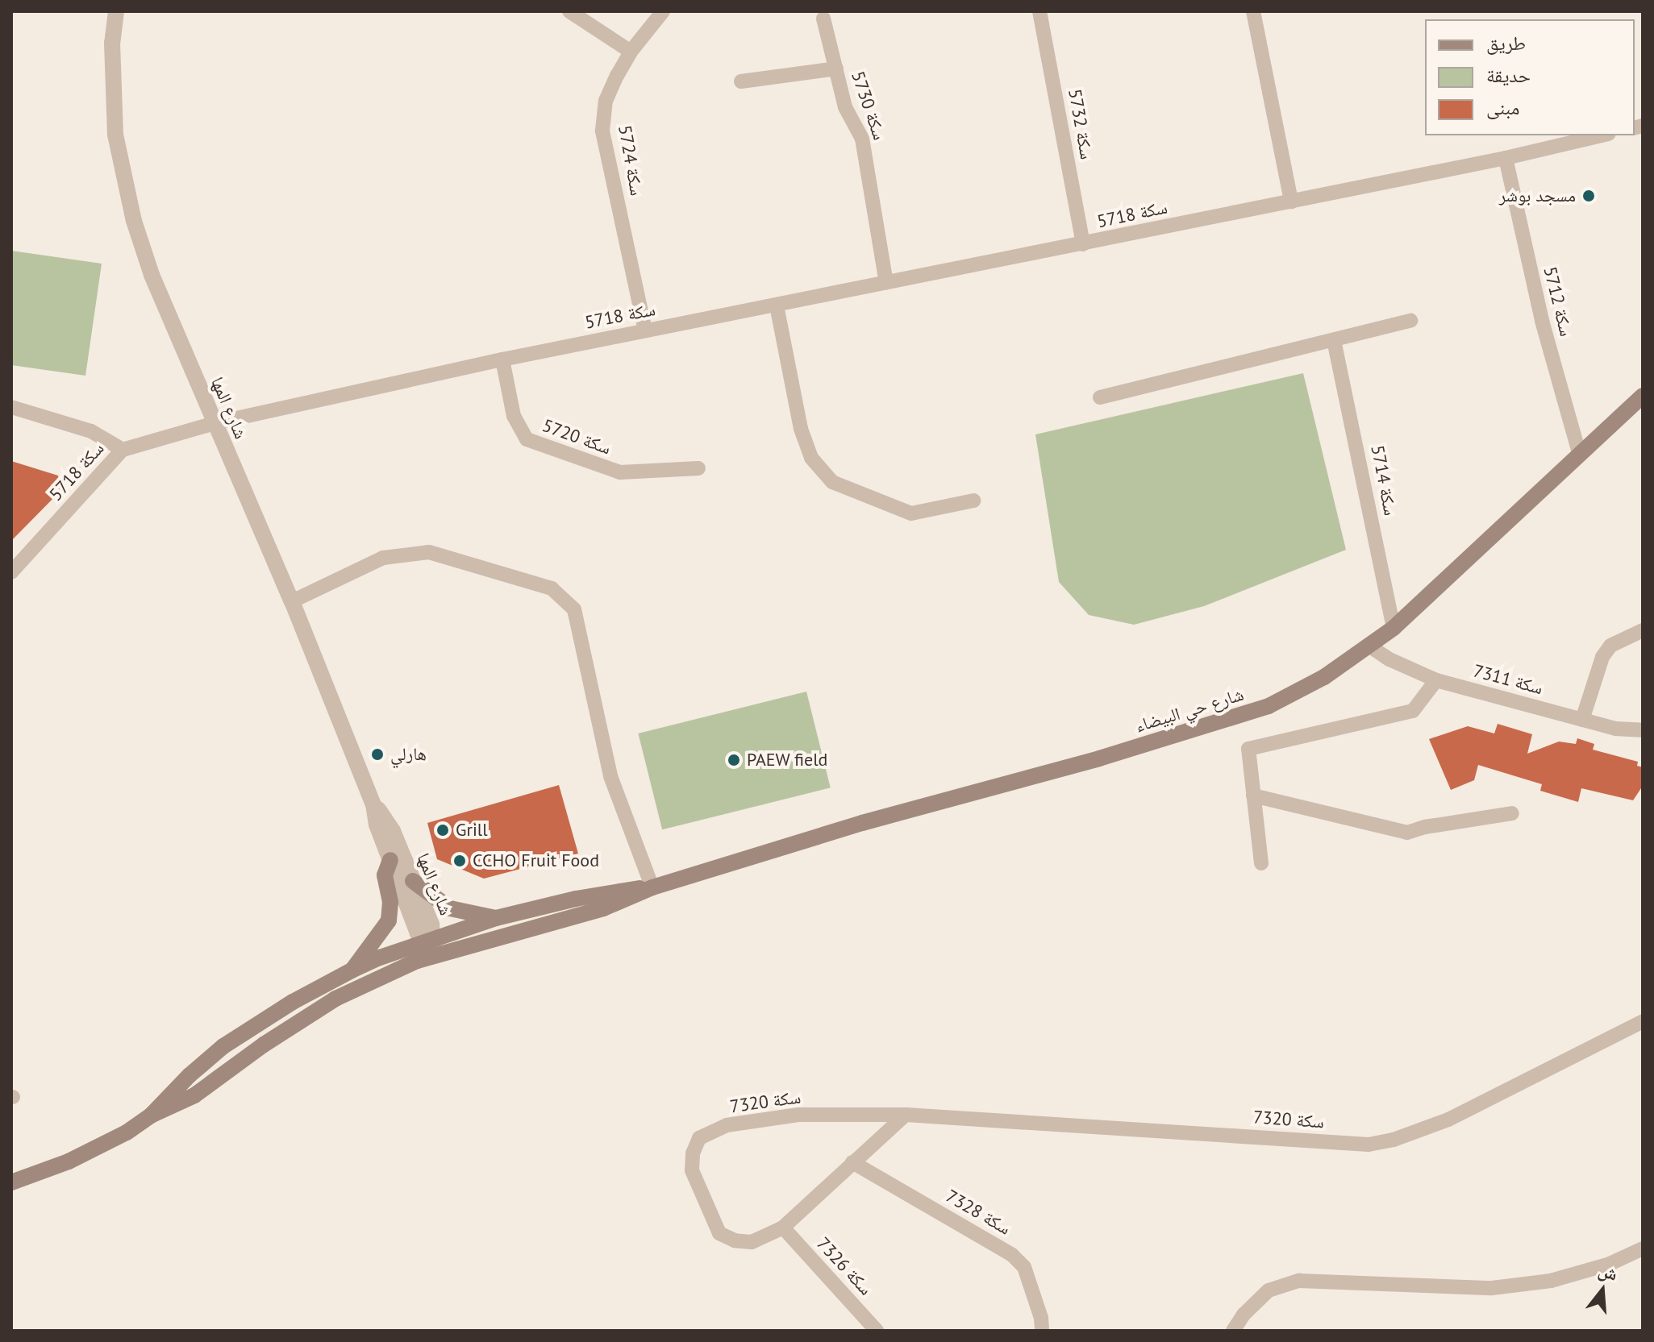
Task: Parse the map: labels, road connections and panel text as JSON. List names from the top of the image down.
{
  "streets": {
    "main road": ["شارع حي البيضاء"],
    "street": [
      "سكة 5730",
      "سكة 5732",
      "سكة 5724",
      "سكة 5718",
      "سكة 5712",
      "شارع المها",
      "سكة 5720",
      "سكة 5714",
      "سكة 7311",
      "سكة 7320",
      "سكة 7328",
      "سكة 7326"
    ]
  },
  "crossings": [
    ["سكة 5730", "سكة 5718"],
    ["سكة 5732", "سكة 5718"],
    ["سكة 5724", "سكة 5718"],
    ["سكة 5718", "سكة 5712"],
    ["سكة 5718", "شارع المها"],
    ["سكة 5718", "سكة 5720"],
    ["سكة 5712", "شارع حي البيضاء"],
    ["سكة 5714", "شارع حي البيضاء"],
    ["سكة 7311", "شارع حي البيضاء"],
    ["سكة 7320", "سكة 7328"],
    ["سكة 7320", "سكة 7326"]
  ],
  "places": [
    "مسجد بوشر",
    "هارلي",
    "PAEW field",
    "Grill",
    "CCHO Fruit Food"
  ],
  "legend": ["طريق", "حديقة", "مبنى"],
  "north": "top"
}
